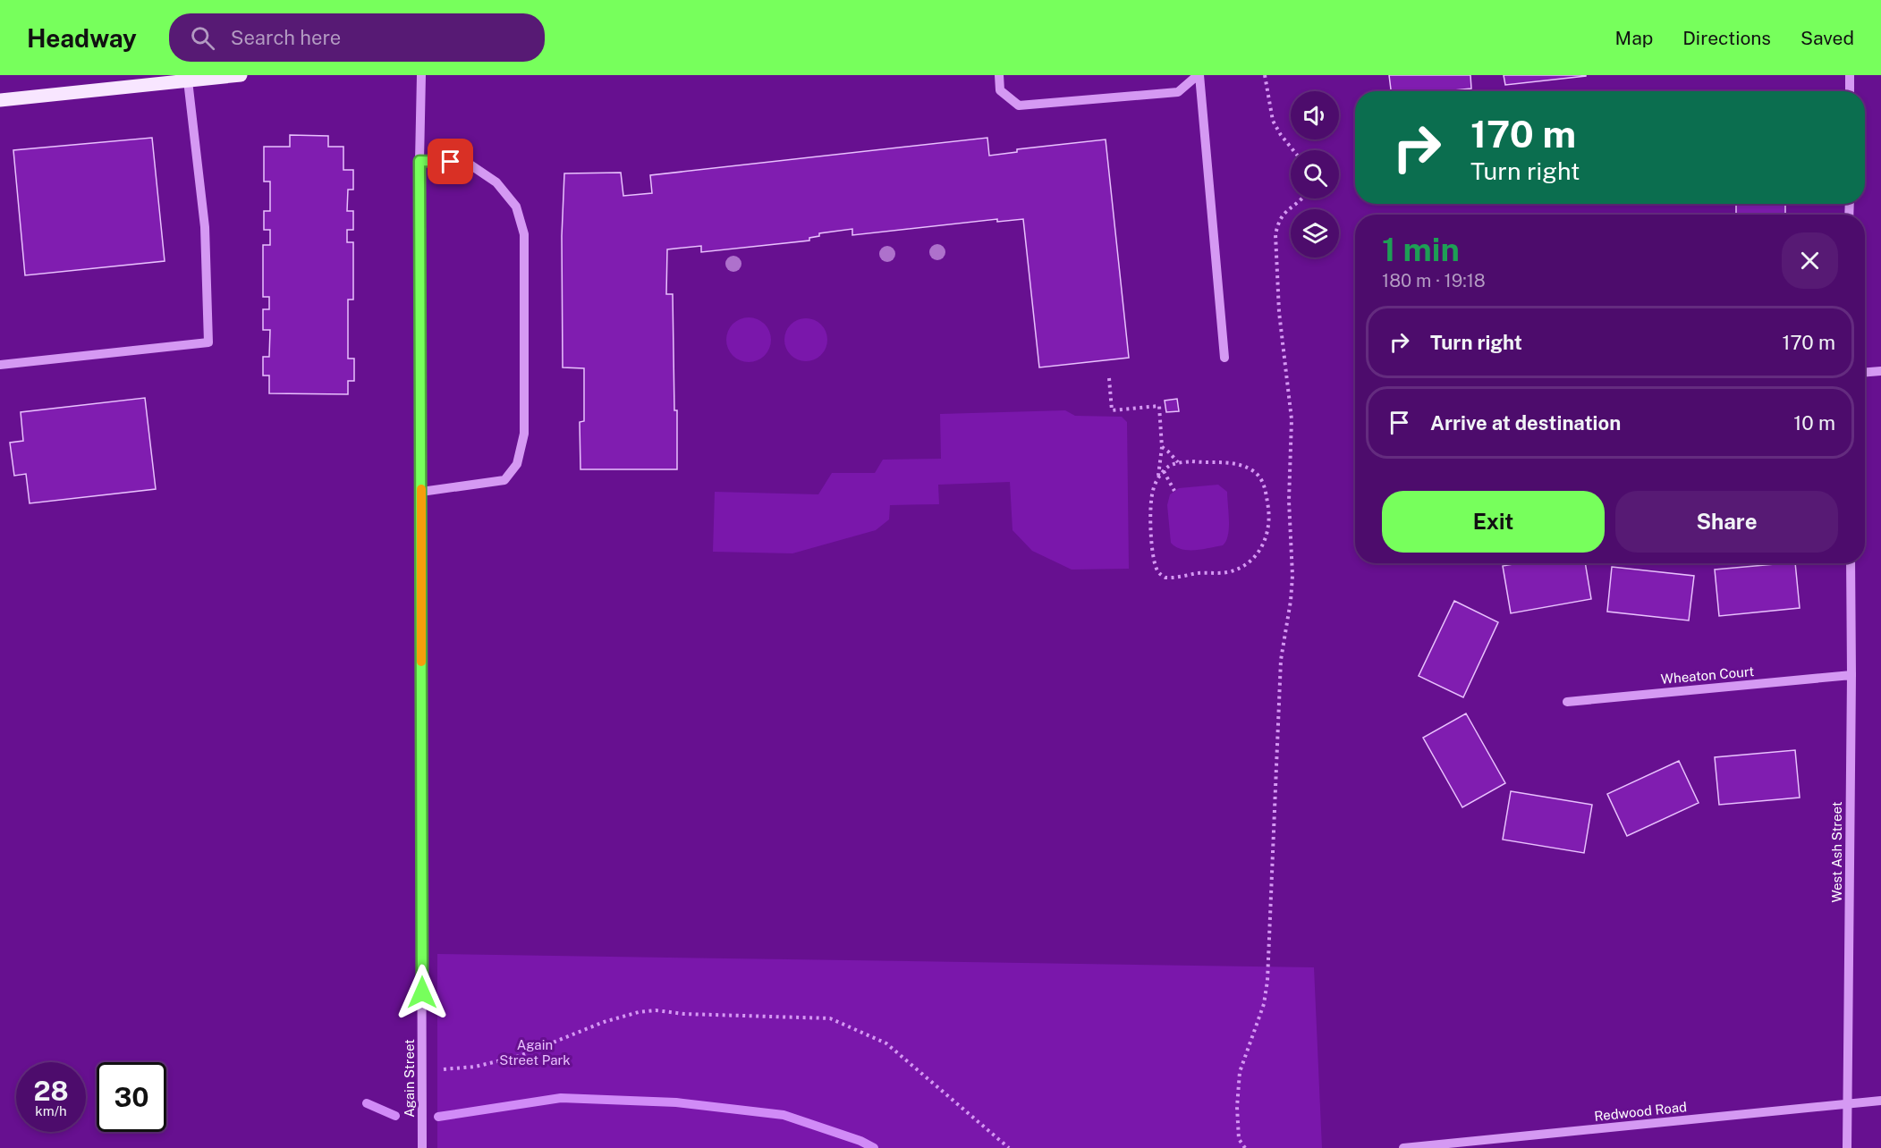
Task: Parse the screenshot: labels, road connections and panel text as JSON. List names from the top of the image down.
{
  "streets": {
    "street": [
      "Wheaton Court",
      "West Ash Street",
      "Again Street",
      "Redwood Road"
    ]
  },
  "crossings": [
    ["Wheaton Court", "West Ash Street"],
    ["West Ash Street", "Redwood Road"]
  ],
  "parks": ["Again Street Park"],
  "page": {
    "header": "Headway",
    "search": "Search here",
    "nav": ["Map", "Directions", "Saved"],
    "turn": ["170 m", "Turn right"],
    "heading": ["1 min", "180 m · 19:18"],
    "list": [
      {
        "name": "Turn right",
        "value": "170 m"
      },
      {
        "name": "Arrive at destination",
        "value": "10 m"
      }
    ],
    "buttons": ["Exit", "Share"],
    "speed": "28 km/h",
    "limit": "30"
  }
}
